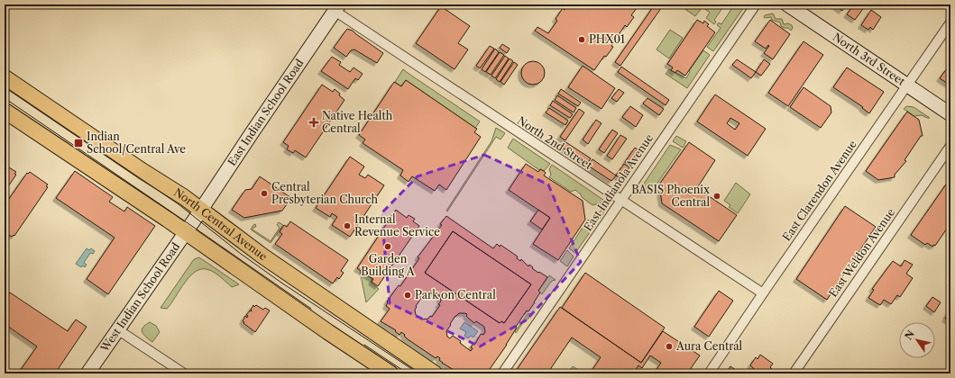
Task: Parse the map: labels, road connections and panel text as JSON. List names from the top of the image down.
{
  "streets": {
    "main road": [
      "North 3rd Street",
      "East Indian School Road",
      "North Central Avenue",
      "West Indian School Road"
    ],
    "street": [
      "North 2nd Street",
      "East Indianola Avenue",
      "East Clarendon Avenue",
      "East Weldon Avenue"
    ]
  },
  "crossings": [
    ["North 3rd Street", "East Clarendon Avenue"],
    ["East Indian School Road", "North 2nd Street"],
    ["East Indian School Road", "North Central Avenue"],
    ["East Indian School Road", "West Indian School Road"],
    ["North 2nd Street", "East Indianola Avenue"],
    ["North 2nd Street", "East Clarendon Avenue"],
    ["North Central Avenue", "West Indian School Road"]
  ],
  "places": {
    "other": [
      "PHX01",
      "Central Presbyterian Church",
      "BASIS Phoenix Central",
      "Internal Revenue Service",
      "Garden Building A",
      "Park on Central",
      "Aura Central"
    ],
    "health": ["Native Health Central"],
    "transit": ["Indian School/Central Ave"]
  },
  "north": "top left"
}
